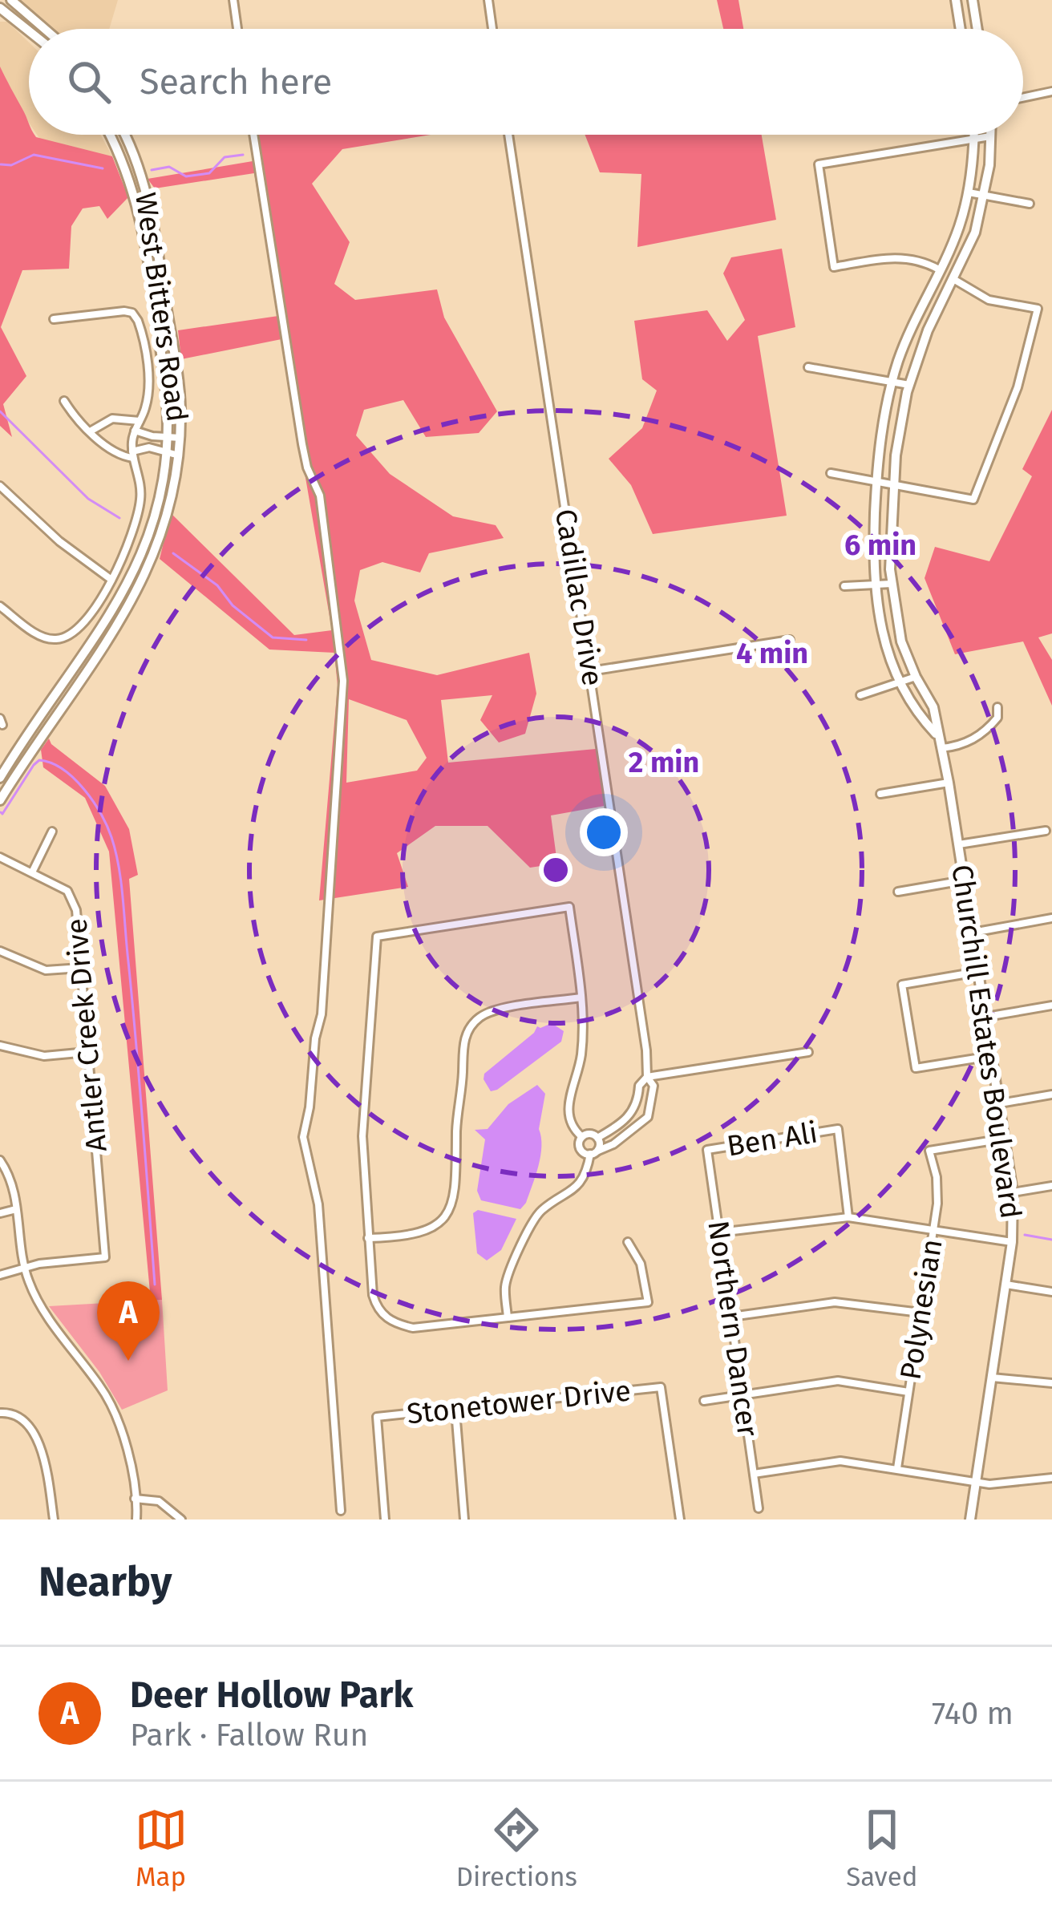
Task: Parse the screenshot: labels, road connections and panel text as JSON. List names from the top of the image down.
{
  "streets": {
    "street": [
      "West Bitters Road",
      "Cadillac Drive",
      "Antler Creek Drive",
      "Churchill Estates Boulevard",
      "Ben Ali",
      "Polynesian",
      "Northern Dancer",
      "Stonetower Drive"
    ]
  },
  "crossings": [
    ["Churchill Estates Boulevard", "Polynesian"],
    ["Ben Ali", "Northern Dancer"]
  ],
  "page": {
    "search": "Search here",
    "pins": "A",
    "heading": "Nearby",
    "list": [
      {
        "mark": "A",
        "name": "Deer Hollow Park",
        "note": "Park · Fallow Run",
        "value": "740 m"
      }
    ],
    "nav": ["Map", "Directions", "Saved"]
  },
  "rings": ["6 min", "4 min", "2 min"]
}
